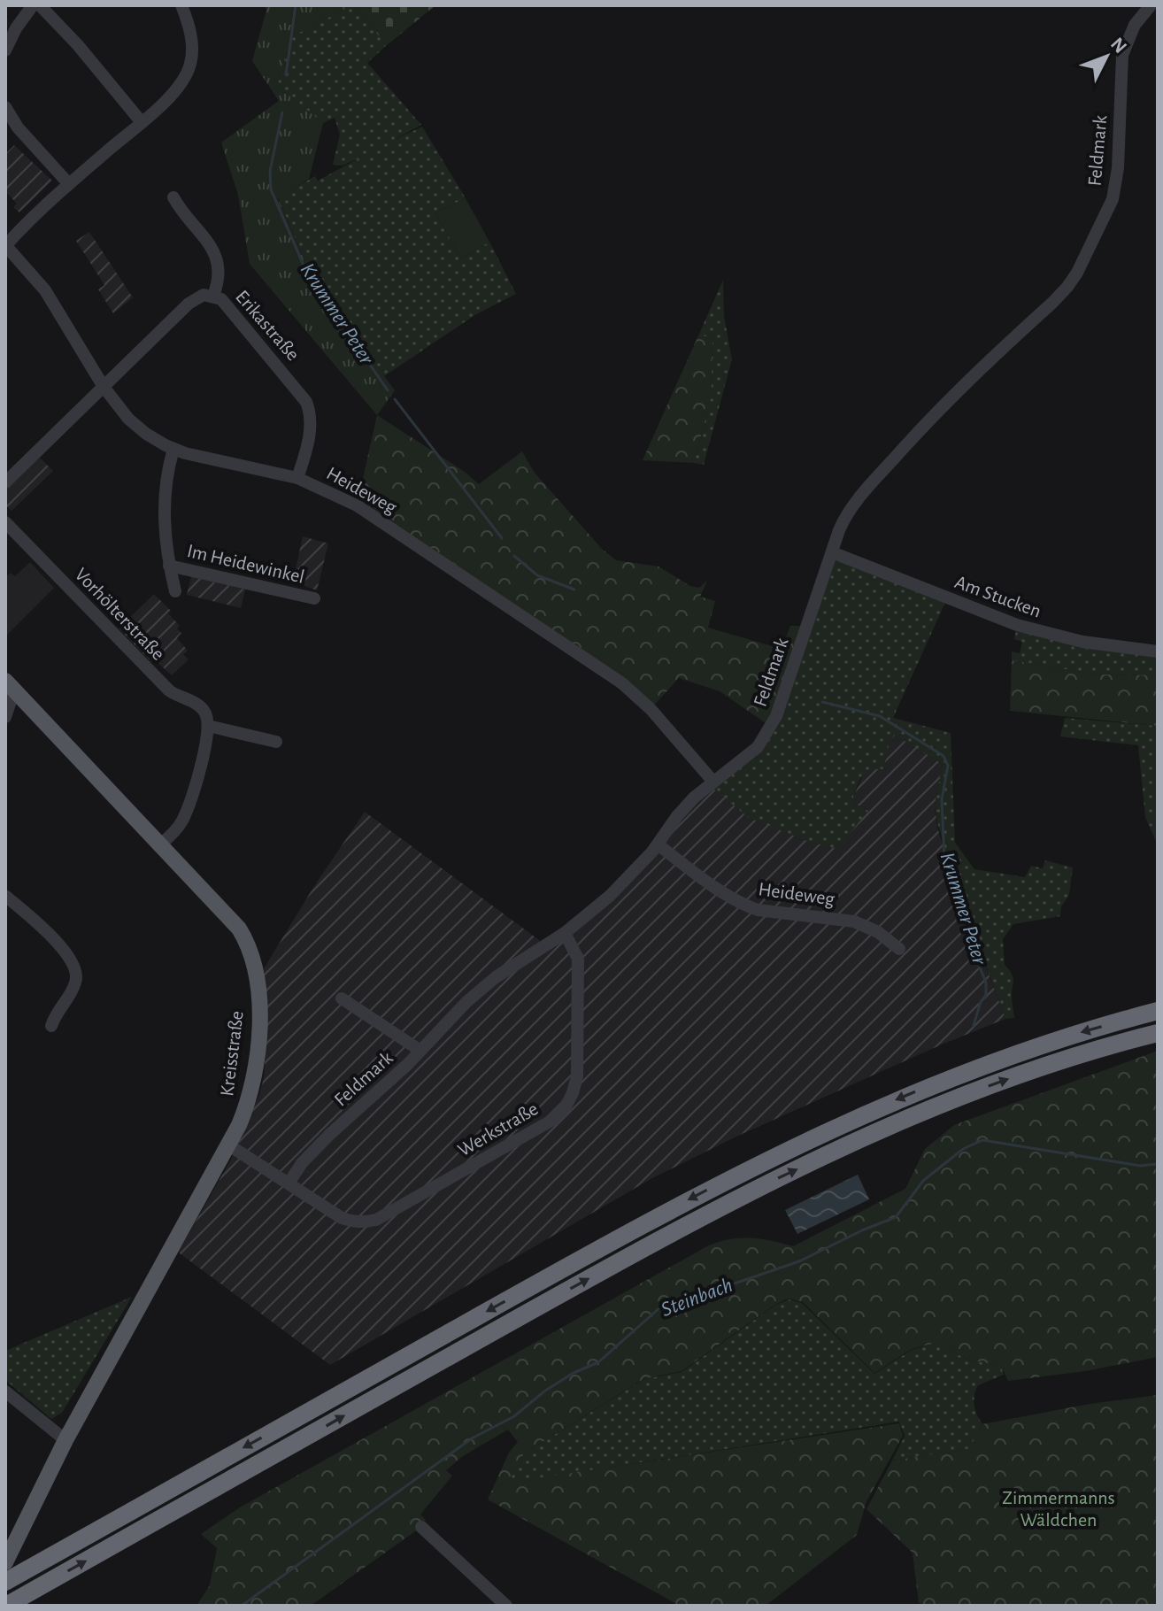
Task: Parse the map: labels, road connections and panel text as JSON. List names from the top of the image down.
{
  "streets": {
    "main road": ["Kreisstraße"],
    "street": [
      "Feldmark",
      "Erikastraße",
      "Heideweg",
      "Im Heidewinkel",
      "Am Stucken",
      "Vorhölterstraße",
      "Werkstraße"
    ]
  },
  "crossings": [
    ["Feldmark", "Heideweg"],
    ["Feldmark", "Am Stucken"],
    ["Feldmark", "Werkstraße"],
    ["Erikastraße", "Heideweg"]
  ],
  "water": ["Krummer Peter", "Steinbach"],
  "parks": ["Zimmermanns Wäldchen"],
  "north": "top right"
}
